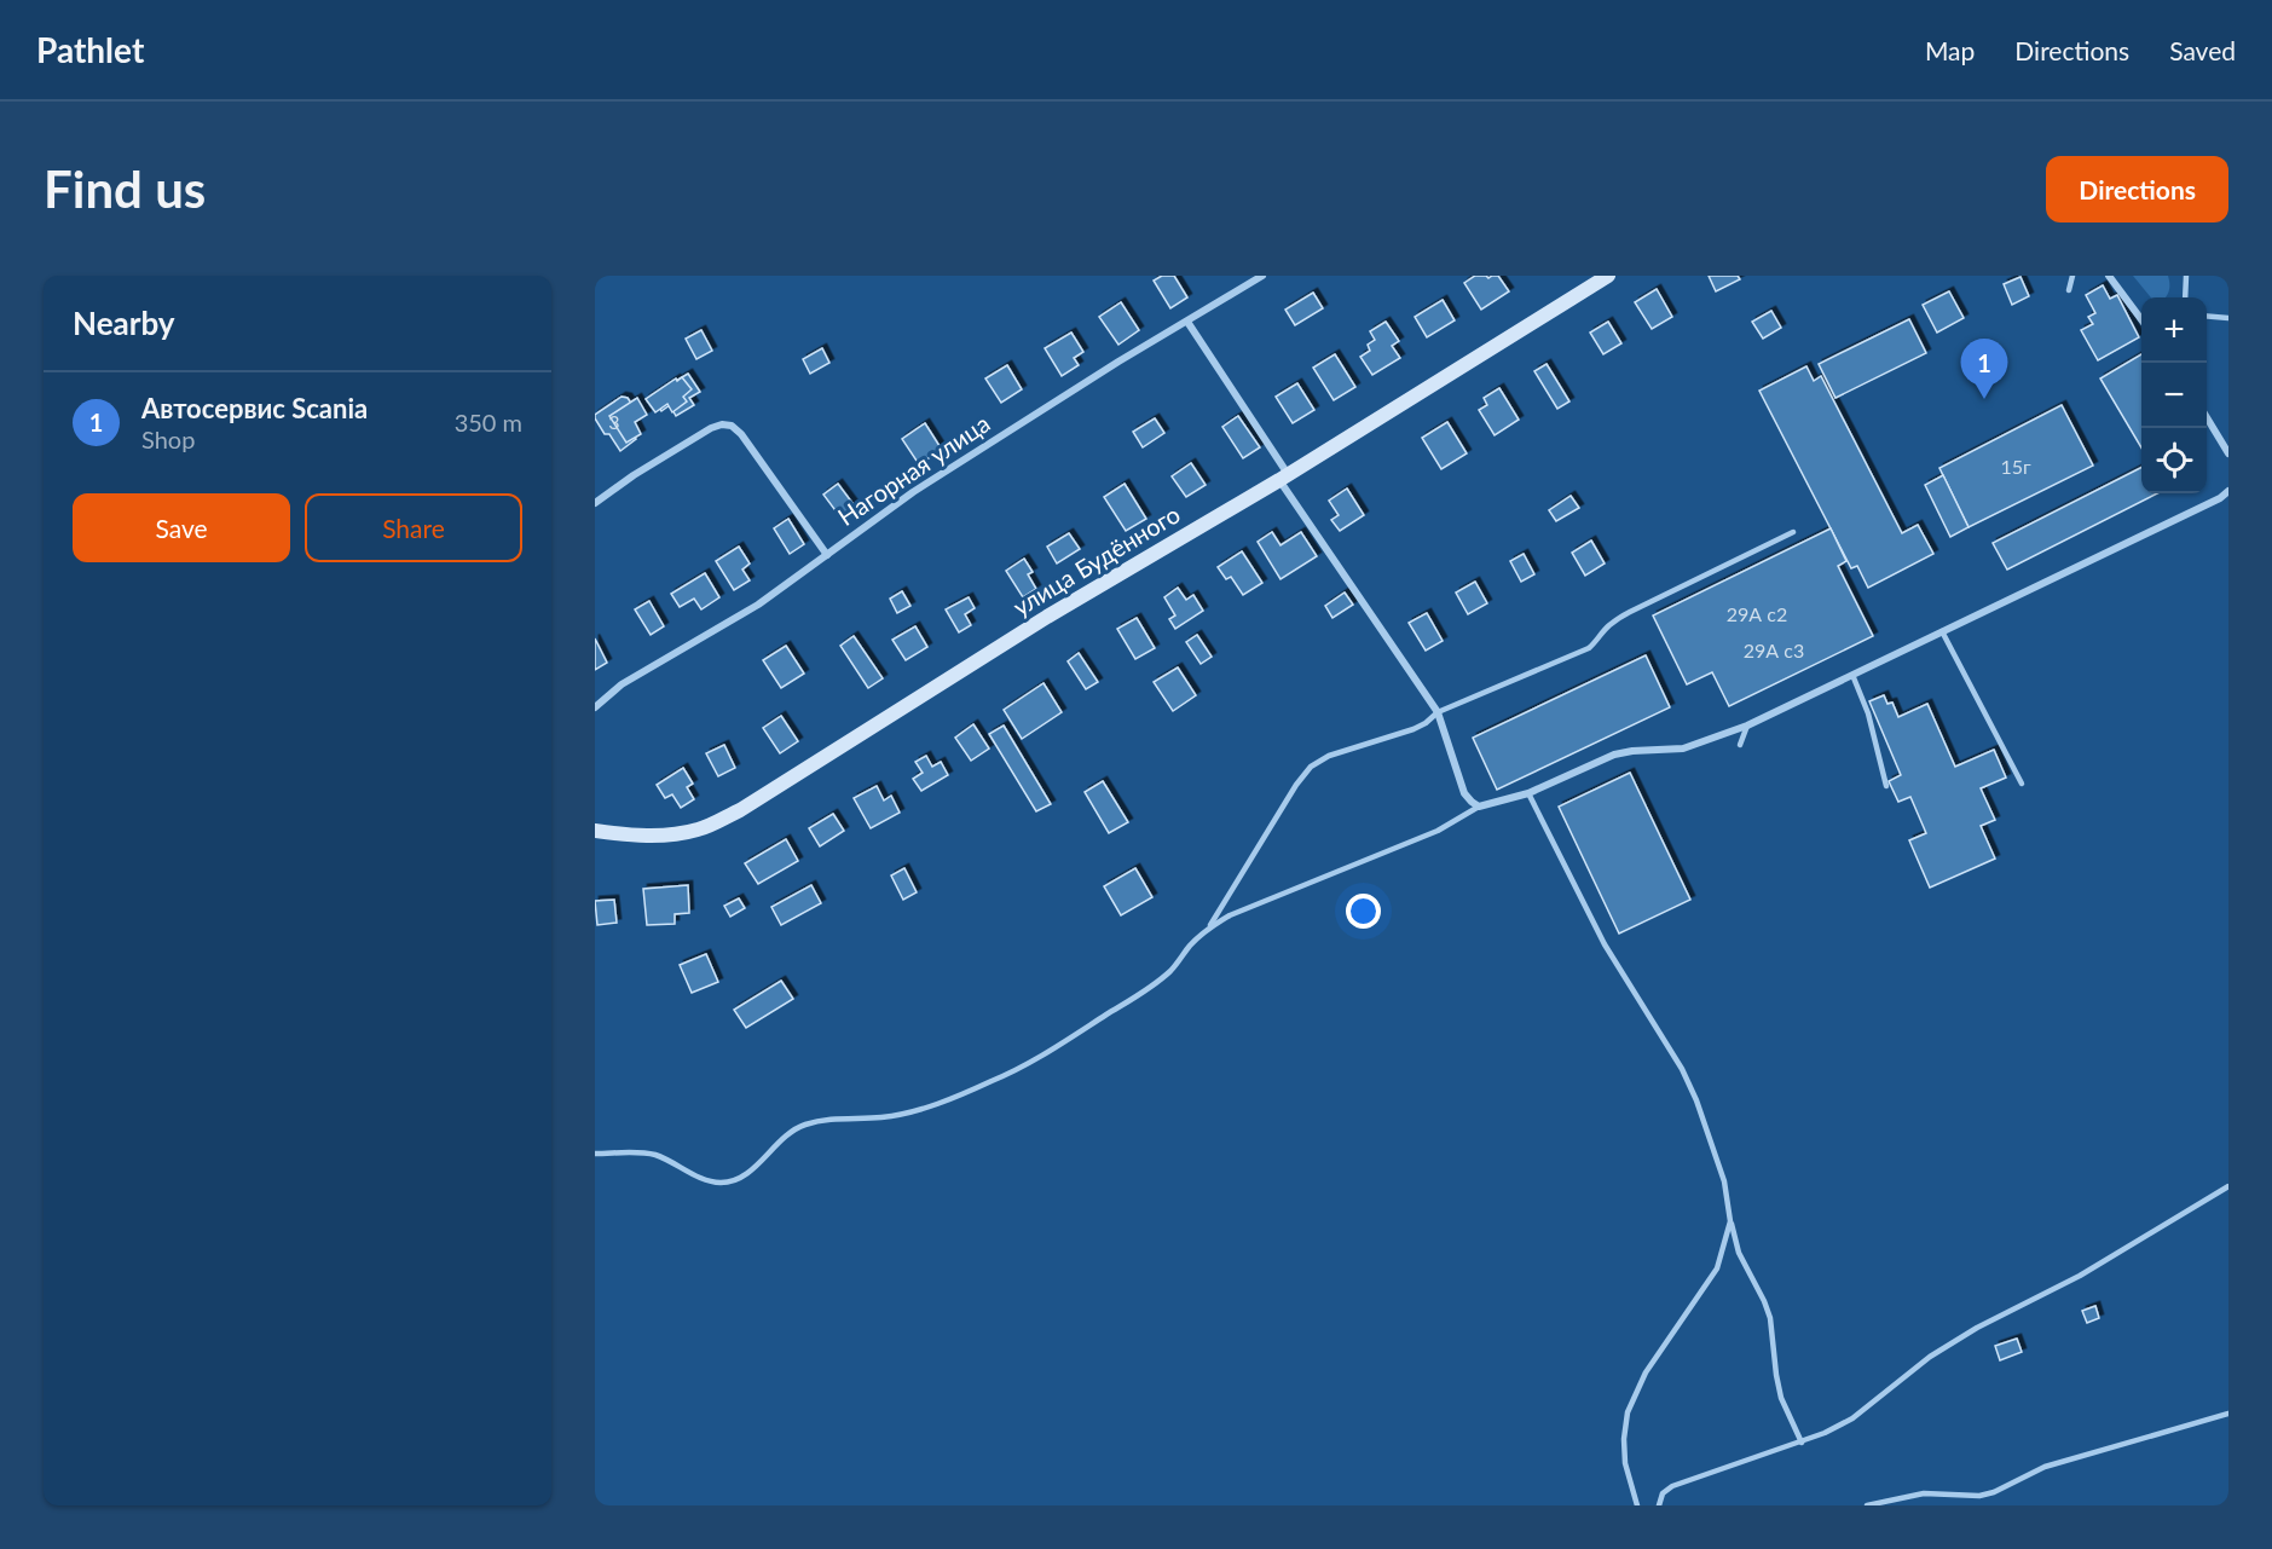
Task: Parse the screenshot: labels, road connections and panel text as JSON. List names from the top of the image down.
{
  "streets": {
    "main road": ["улица Будённого"],
    "street": ["Нагорная улица"]
  },
  "house_numbers": [
    "3",
    "15г",
    "29А с2",
    "29А с3"
  ],
  "page": {
    "header": "Pathlet",
    "nav": ["Map", "Directions", "Saved"],
    "buttons": [
      "Directions",
      ["Save", "Share"]
    ],
    "title": "Find us",
    "heading": "Nearby",
    "map_buttons": ["+", "−"],
    "pins": "1",
    "list": [
      {
        "mark": "1",
        "name": "Автосервис Scania",
        "note": "Shop",
        "value": "350 m"
      }
    ]
  }
}
